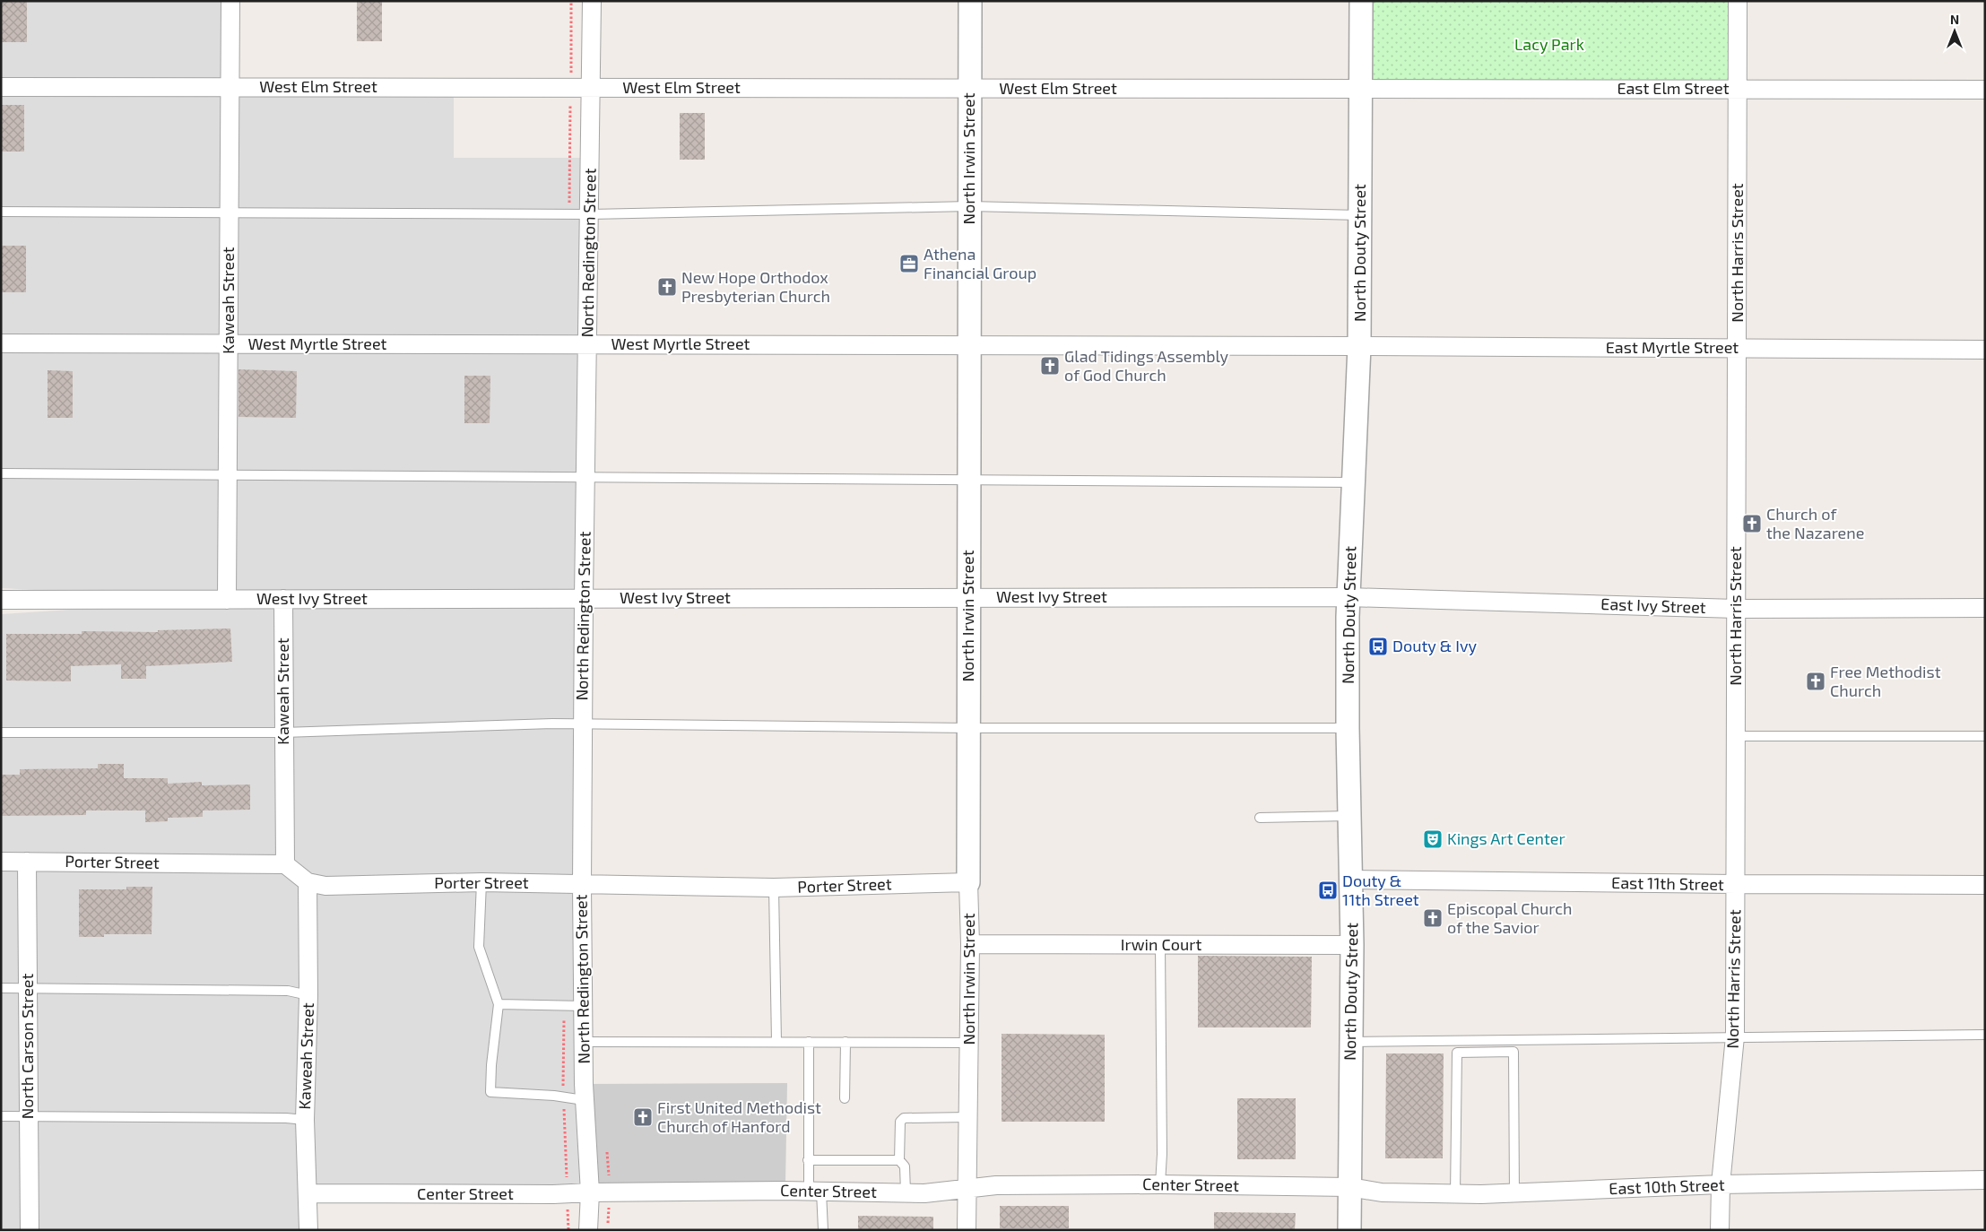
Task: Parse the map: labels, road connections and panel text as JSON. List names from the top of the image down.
{
  "streets": {
    "street": [
      "West Elm Street",
      "East Elm Street",
      "North Irwin Street",
      "North Redington Street",
      "North Douty Street",
      "North Harris Street",
      "Kaweah Street",
      "West Myrtle Street",
      "East Myrtle Street",
      "West Ivy Street",
      "East Ivy Street",
      "Porter Street",
      "East 11th Street",
      "Irwin Court",
      "North Carson Street",
      "Center Street",
      "East 10th Street"
    ]
  },
  "crossings": [
    ["West Elm Street", "East Elm Street"],
    ["West Elm Street", "North Irwin Street"],
    ["West Elm Street", "North Redington Street"],
    ["West Elm Street", "North Douty Street"],
    ["West Elm Street", "Kaweah Street"],
    ["East Elm Street", "North Douty Street"],
    ["East Elm Street", "North Harris Street"],
    ["North Irwin Street", "West Myrtle Street"],
    ["North Irwin Street", "West Ivy Street"],
    ["North Irwin Street", "Porter Street"],
    ["North Irwin Street", "Irwin Court"],
    ["North Irwin Street", "Center Street"],
    ["North Redington Street", "West Myrtle Street"],
    ["North Redington Street", "West Ivy Street"],
    ["North Redington Street", "Porter Street"],
    ["North Redington Street", "Center Street"],
    ["North Douty Street", "West Myrtle Street"],
    ["North Douty Street", "East Myrtle Street"],
    ["North Douty Street", "West Ivy Street"],
    ["North Douty Street", "East Ivy Street"],
    ["North Douty Street", "East 11th Street"],
    ["North Douty Street", "Irwin Court"],
    ["North Douty Street", "Center Street"],
    ["North Douty Street", "East 10th Street"],
    ["North Harris Street", "East Myrtle Street"],
    ["North Harris Street", "East Ivy Street"],
    ["North Harris Street", "East 11th Street"],
    ["North Harris Street", "East 10th Street"],
    ["Kaweah Street", "West Myrtle Street"],
    ["Kaweah Street", "West Ivy Street"],
    ["Kaweah Street", "Porter Street"],
    ["Kaweah Street", "Center Street"],
    ["West Myrtle Street", "East Myrtle Street"],
    ["West Ivy Street", "East Ivy Street"],
    ["Porter Street", "North Carson Street"],
    ["Center Street", "East 10th Street"]
  ],
  "parks": ["Lacy Park"],
  "places": {
    "office": ["Athena Financial Group"],
    "church": [
      "New Hope Orthodox Presbyterian Church",
      "Glad Tidings Assembly of God Church",
      "Church of the Nazarene",
      "Free Methodist Church",
      "Episcopal Church of the Savior",
      "First United Methodist Church of Hanford"
    ],
    "bus stop": ["Douty & Ivy", "Douty & 11th Street"],
    "theatre": ["Kings Art Center"]
  },
  "north": "top"
}
